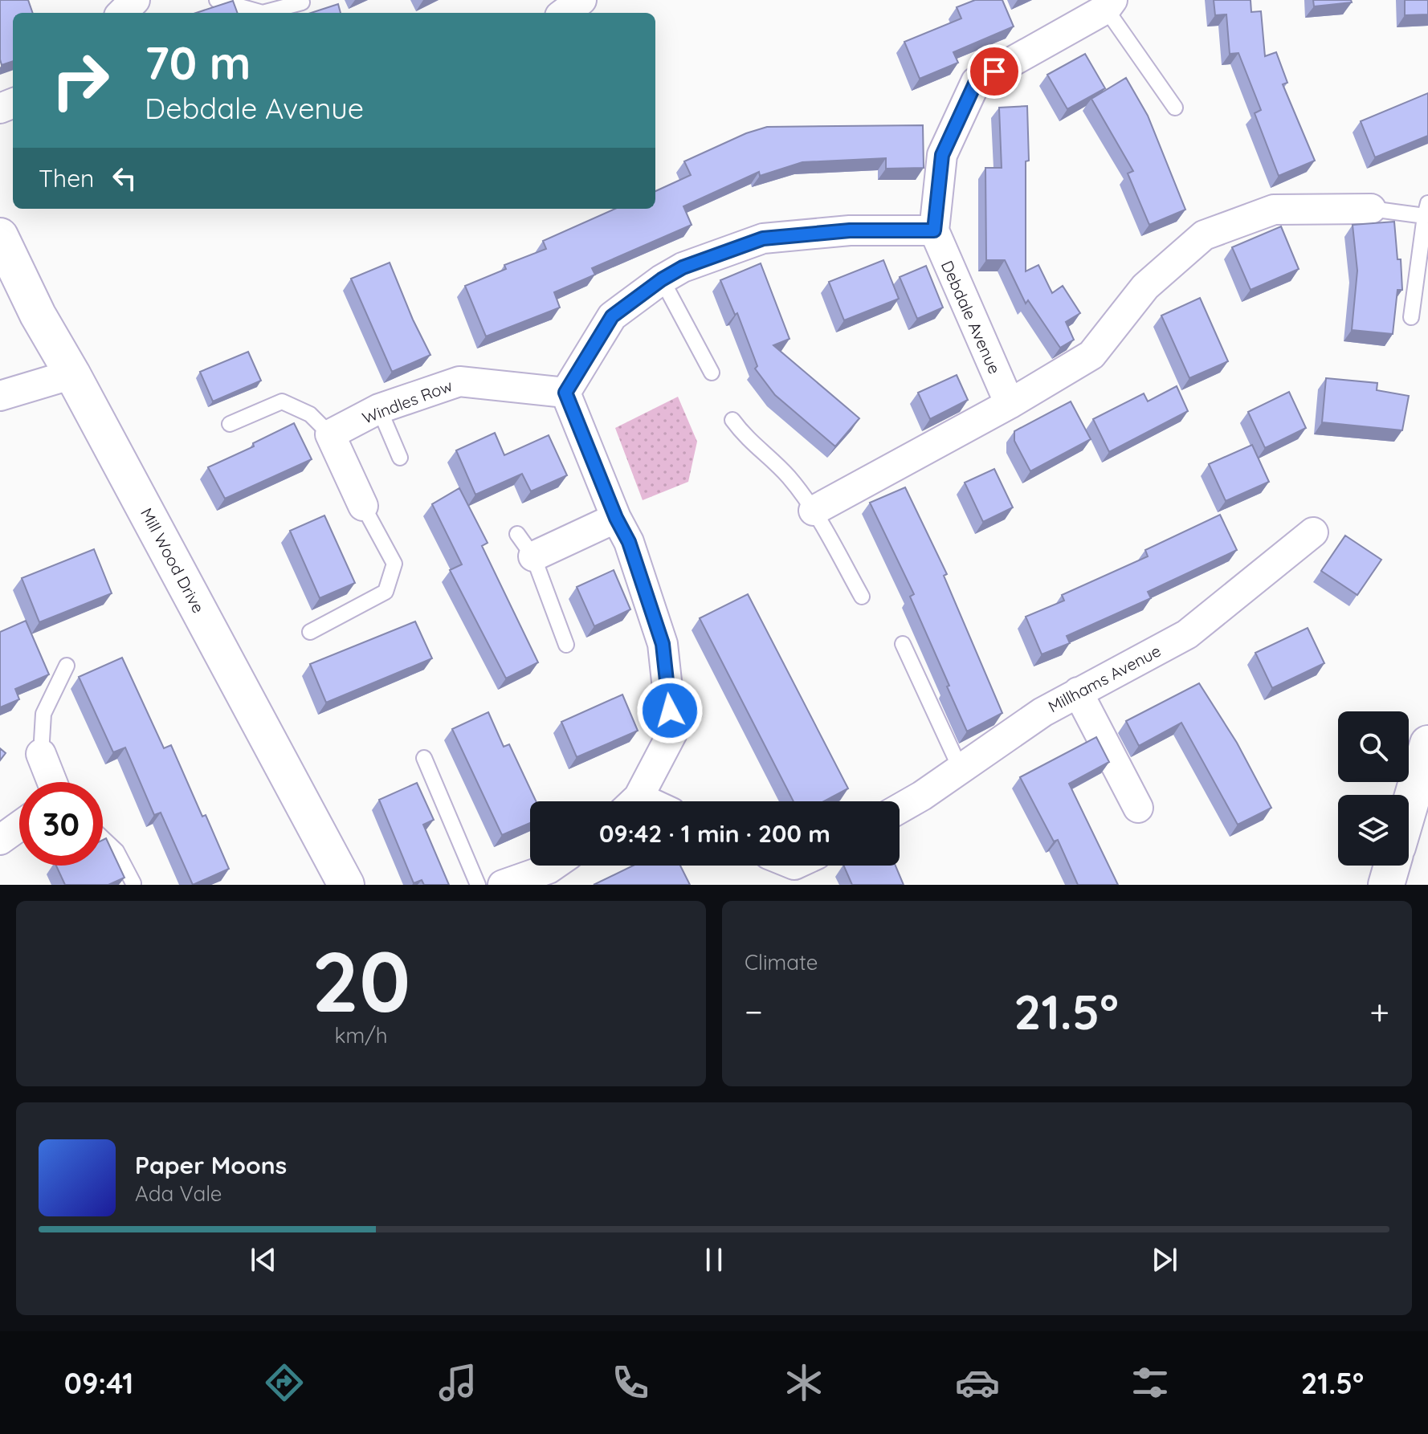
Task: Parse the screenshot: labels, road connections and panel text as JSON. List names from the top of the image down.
{
  "streets": {
    "street": [
      "Debdale Avenue",
      "Windles Row",
      "Mill Wood Drive",
      "Millhams Avenue"
    ]
  },
  "page": {
    "turn": ["70 m", "Debdale Avenue"],
    "then": "Then",
    "limit": "30",
    "trip": "09:42 · 1 min · 200 m",
    "tile": [
      ["20", "km/h"],
      "Climate"
    ],
    "heat": ["−", "21.5°", "+"],
    "song": ["Paper Moons", "Ada Vale"],
    "tabs": ["09:41", "21.5°"]
  }
}
